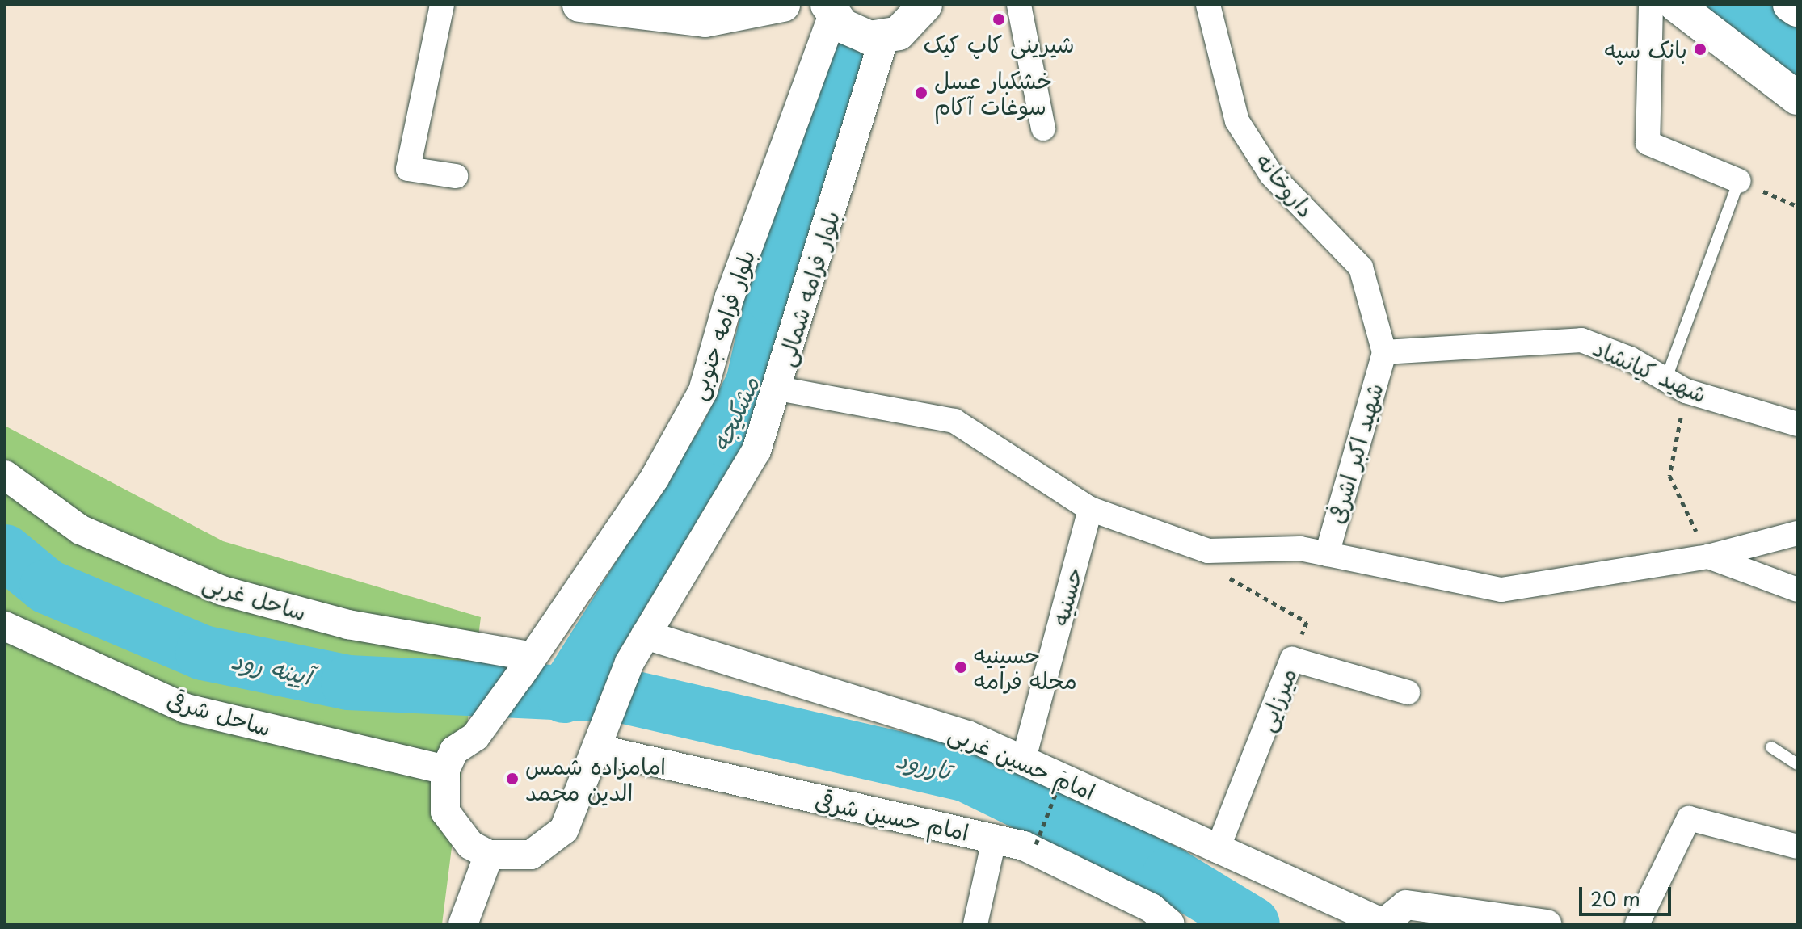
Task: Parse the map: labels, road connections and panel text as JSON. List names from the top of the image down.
{
  "streets": {
    "street": [
      "داروخانه",
      "بلوار فرامه شمالی",
      "بلوار فرامه جنوبی",
      "شهید کیانشاد",
      "شهید اکبر اشرفی",
      "حسنیه",
      "ساحل غربی",
      "میرزایی",
      "ساحل شرقی",
      "امام حسین غربی",
      "امام حسین شرقی"
    ]
  },
  "crossings": [
    ["داروخانه", "شهید کیانشاد"],
    ["داروخانه", "شهید اکبر اشرفی"],
    ["بلوار فرامه شمالی", "امام حسین غربی"],
    ["بلوار فرامه شمالی", "امام حسین شرقی"],
    ["بلوار فرامه جنوبی", "ساحل غربی"],
    ["بلوار فرامه جنوبی", "ساحل شرقی"],
    ["شهید کیانشاد", "شهید اکبر اشرفی"],
    ["حسنیه", "امام حسین غربی"],
    ["میرزایی", "امام حسین غربی"]
  ],
  "water": ["مشکیجه", "آیینه رود", "تاررود"],
  "places": [
    "شیرینی کاپ کیک",
    "بانک سپه",
    "خشکبار عسل سوغات آکام",
    "حسینیه محله فرامه",
    "امامزاده شمس الدین محمد"
  ],
  "scale_bar": "20 m"
}
